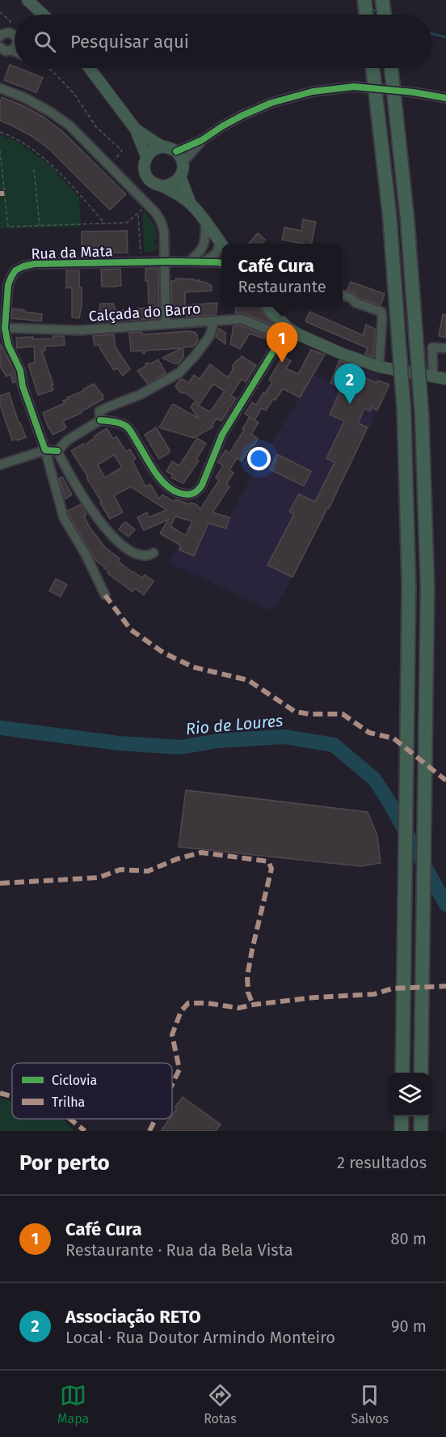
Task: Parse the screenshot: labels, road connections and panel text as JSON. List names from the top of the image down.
{
  "streets": {
    "street": ["Rua da Mata", "Calçada do Barro"]
  },
  "crossings": [
    ["Rua da Mata", "Calçada do Barro"]
  ],
  "water": ["Rio de Loures"],
  "legend": ["Ciclovia", "Trilha"],
  "page": {
    "search": "Pesquisar aqui",
    "popup": ["Café Cura", "Restaurante"],
    "pins": ["1", "2"],
    "heading": ["Por perto", "2 resultados"],
    "list": [
      {
        "mark": "1",
        "name": "Café Cura",
        "note": "Restaurante · Rua da Bela Vista",
        "value": "80 m"
      },
      {
        "mark": "2",
        "name": "Associação RETO",
        "note": "Local · Rua Doutor Armindo Monteiro",
        "value": "90 m"
      }
    ],
    "nav": ["Mapa", "Rotas", "Salvos"]
  }
}
